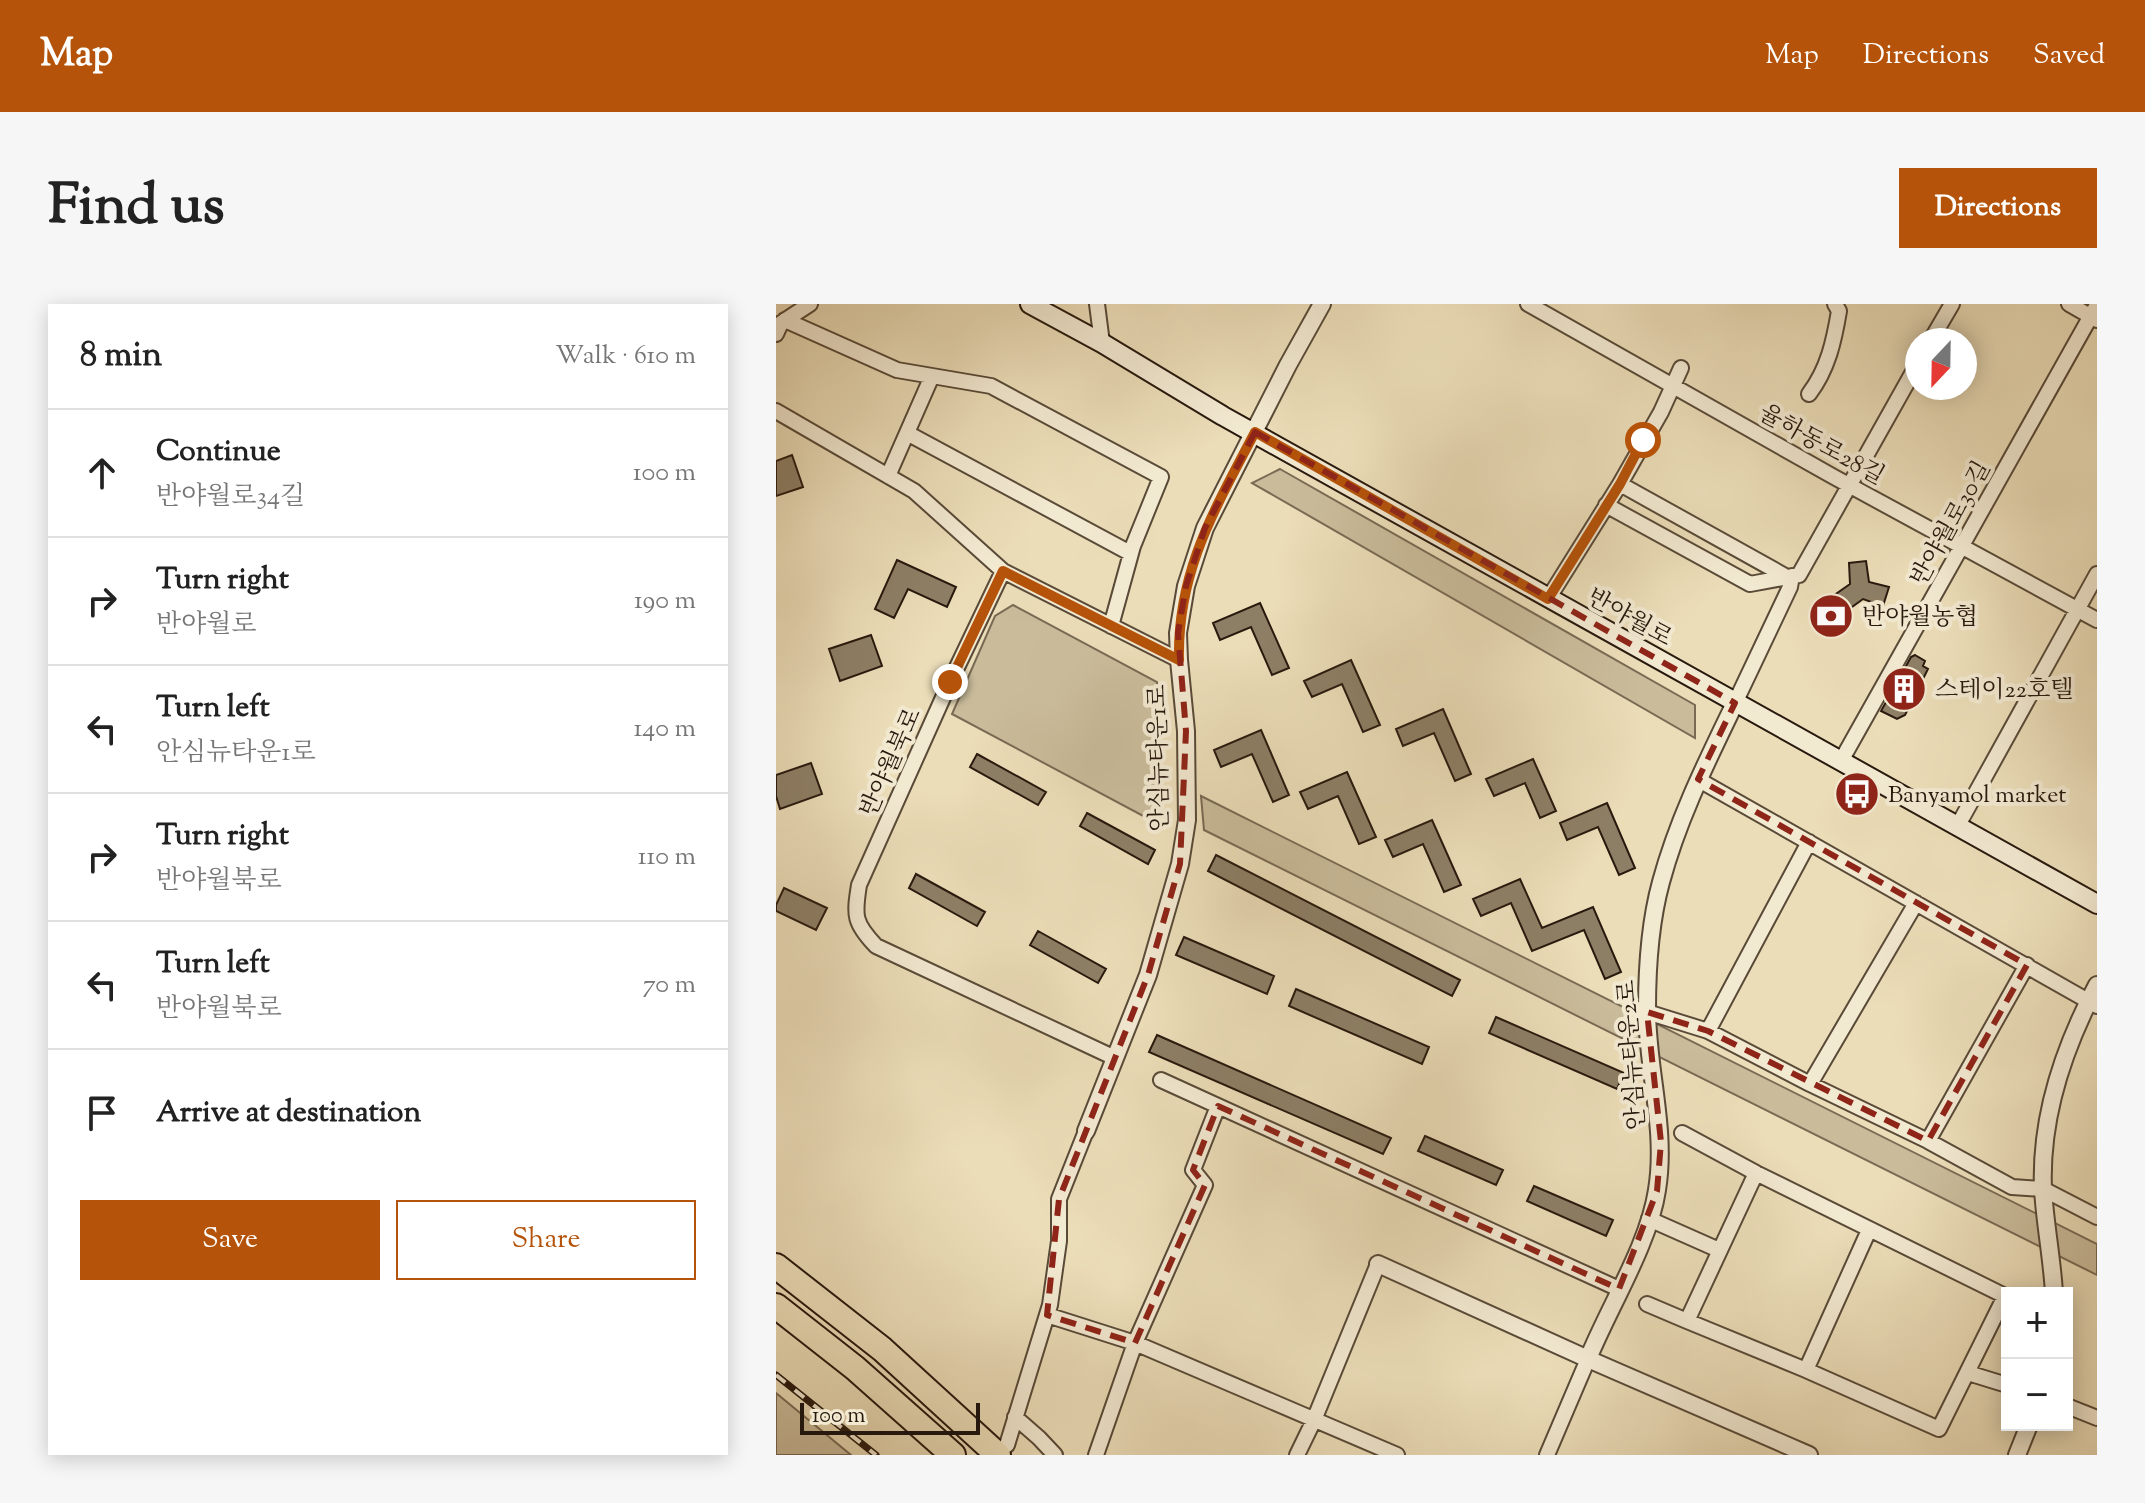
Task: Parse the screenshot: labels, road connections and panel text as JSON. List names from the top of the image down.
{
  "streets": {
    "main road": ["반야월로"],
    "street": [
      "율하동로28길",
      "반야월로30길",
      "안심뉴타운1로",
      "반야월북로",
      "안심뉴타운2로"
    ]
  },
  "crossings": [
    ["율하동로28길", "반야월로30길"],
    ["반야월로30길", "반야월로"],
    ["반야월로", "안심뉴타운1로"],
    ["반야월로", "안심뉴타운2로"],
    ["안심뉴타운1로", "반야월북로"]
  ],
  "places": {
    "bank": ["반야월농협"],
    "building": ["스테이22호텔"],
    "bus stop": ["Banyamol market"]
  },
  "scale_bar": "100 m",
  "north": "bottom",
  "page": {
    "header": "Map",
    "nav": ["Map", "Directions", "Saved"],
    "title": "Find us",
    "buttons": [
      "Directions",
      ["Save", "Share"]
    ],
    "heading": ["8 min", "Walk · 610 m"],
    "list": [
      ["Continue", "반야월로34길", "100 m"],
      ["Turn right", "반야월로", "190 m"],
      ["Turn left", "안심뉴타운1로", "140 m"],
      ["Turn right", "반야월북로", "110 m"],
      ["Turn left", "반야월북로", "70 m"],
      "Arrive at destination"
    ],
    "map_buttons": ["+", "−"],
    "scale": "100 m"
  }
}
